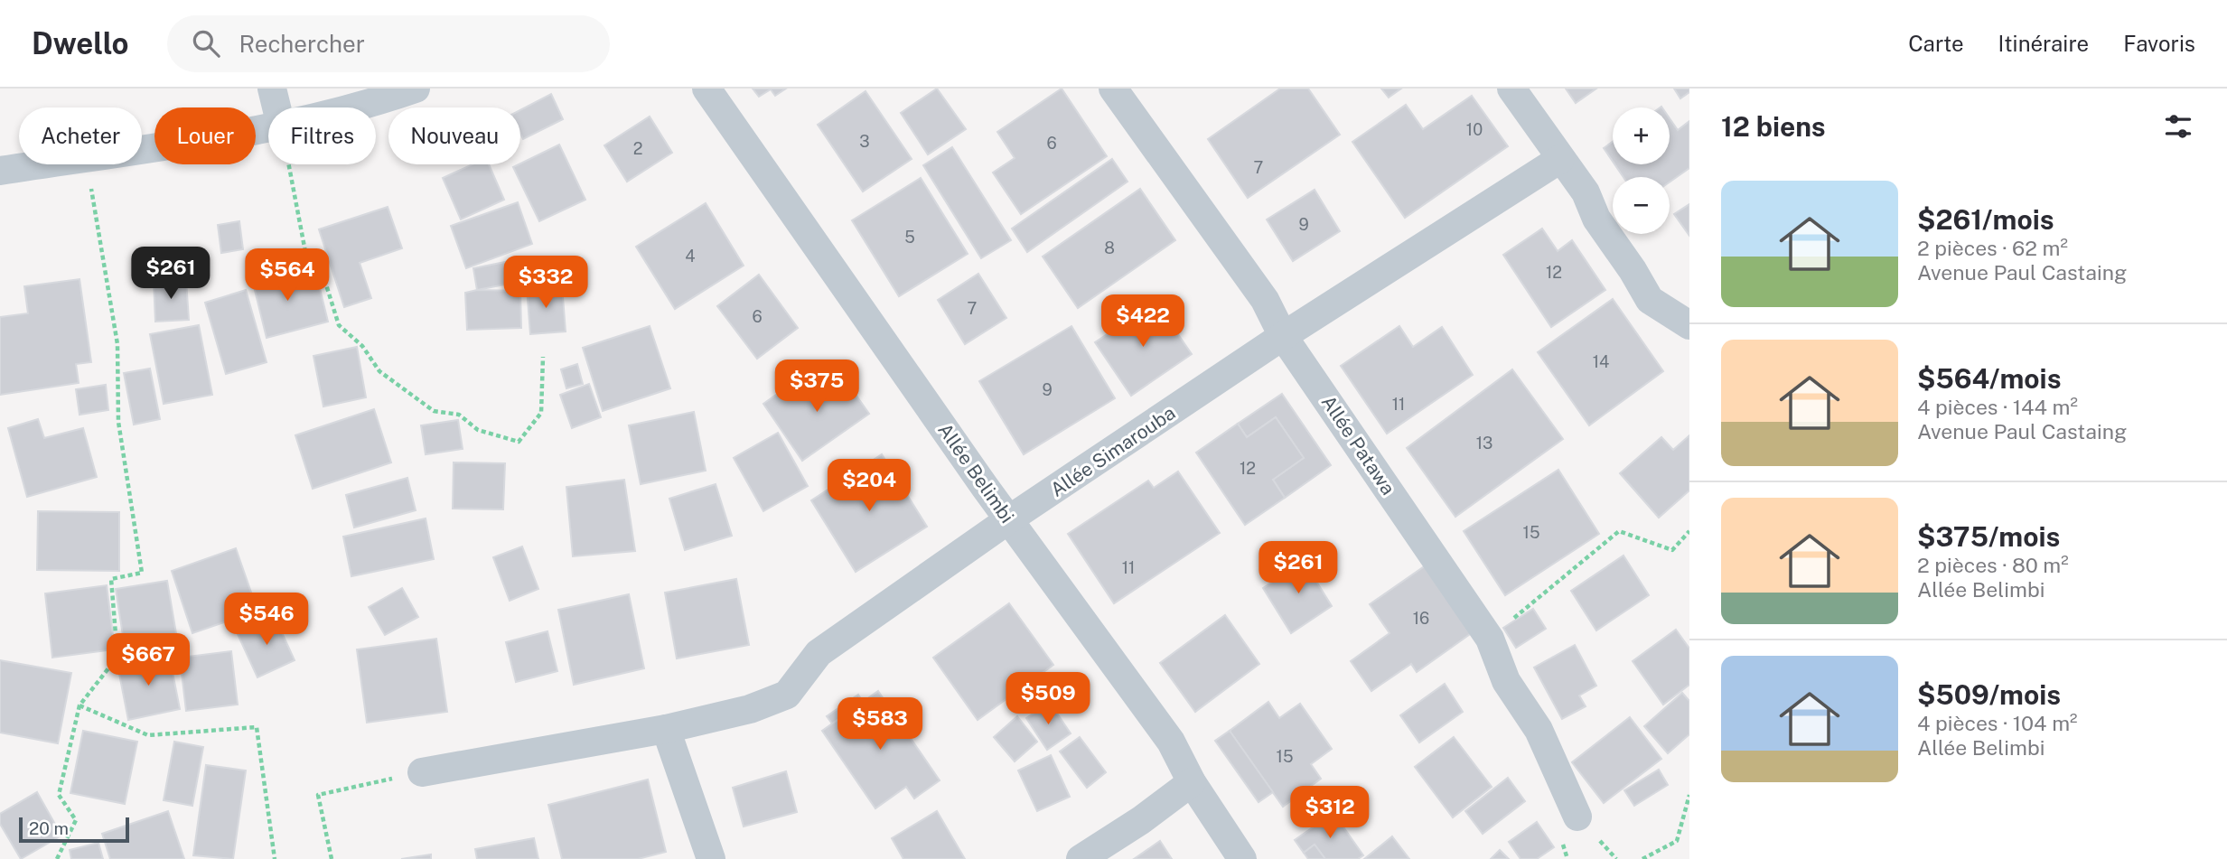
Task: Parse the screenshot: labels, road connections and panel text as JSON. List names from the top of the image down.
{
  "streets": {
    "street": ["Allée Patawa", "Allée Simarouba", "Allée Belimbi"]
  },
  "crossings": [
    ["Allée Patawa", "Allée Simarouba"],
    ["Allée Simarouba", "Allée Belimbi"]
  ],
  "house_numbers": [
    "10",
    "3",
    "6",
    "2",
    "7",
    "9",
    "5",
    "8",
    "4",
    "12",
    "7",
    "6",
    "14",
    "9",
    "11",
    "13",
    "12",
    "15",
    "11",
    "16",
    "15"
  ],
  "scale_bar": "20 m",
  "page": {
    "header": "Dwello",
    "search": "Rechercher",
    "nav": ["Carte", "Itinéraire", "Favoris"],
    "heading": "12 biens",
    "map_buttons": ["+", "−"],
    "chip": [
      "Acheter",
      "Louer",
      "Filtres",
      "Nouveau"
    ],
    "list": [
      {
        "name": "$261/mois",
        "note": "2 pièces · 62 m² · Avenue Paul Castaing"
      },
      {
        "name": "$564/mois",
        "note": "4 pièces · 144 m² · Avenue Paul Castaing"
      },
      {
        "name": "$375/mois",
        "note": "2 pièces · 80 m² · Allée Belimbi"
      },
      {
        "name": "$509/mois",
        "note": "4 pièces · 104 m² · Allée Belimbi"
      }
    ],
    "price": [
      "$261",
      "$564",
      "$332",
      "$422",
      "$375",
      "$204",
      "$261",
      "$546",
      "$667",
      "$509",
      "$583",
      "$312"
    ],
    "scale": "20 m"
  }
}
